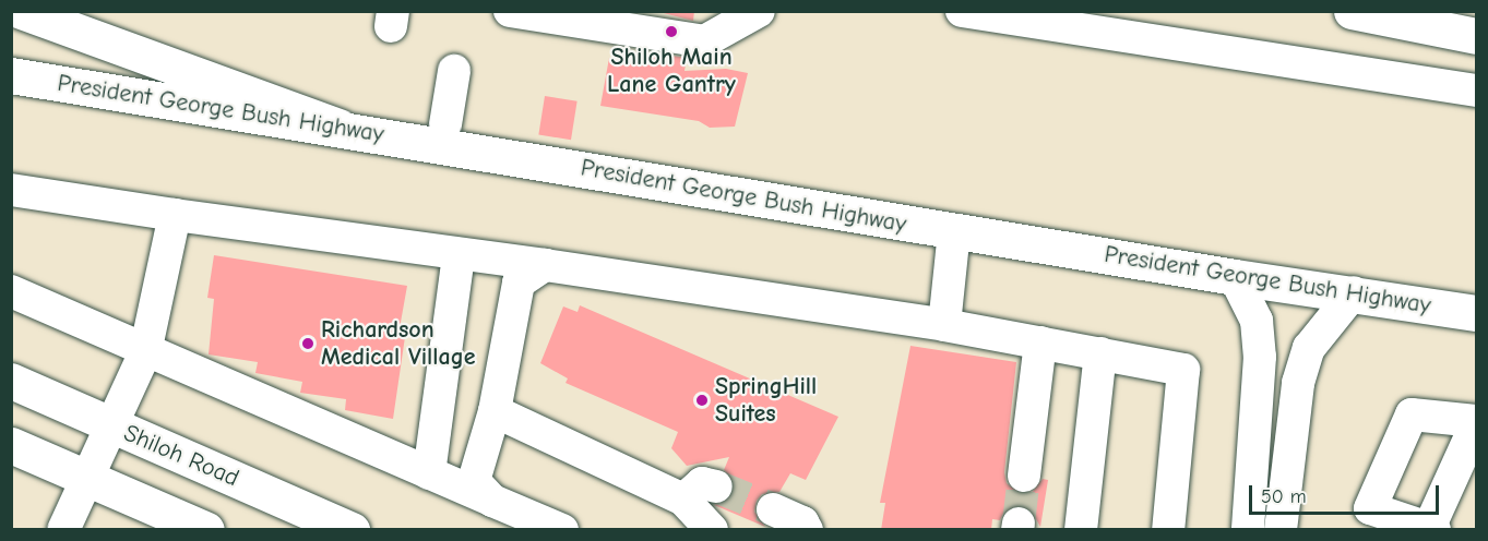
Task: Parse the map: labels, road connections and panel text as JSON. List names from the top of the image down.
{
  "streets": {
    "main road": ["President George Bush Highway", "Shiloh Road"]
  },
  "places": ["Shiloh Main Lane Gantry", "Richardson Medical Village", "SpringHill Suites"],
  "scale_bar": "50 m"
}
